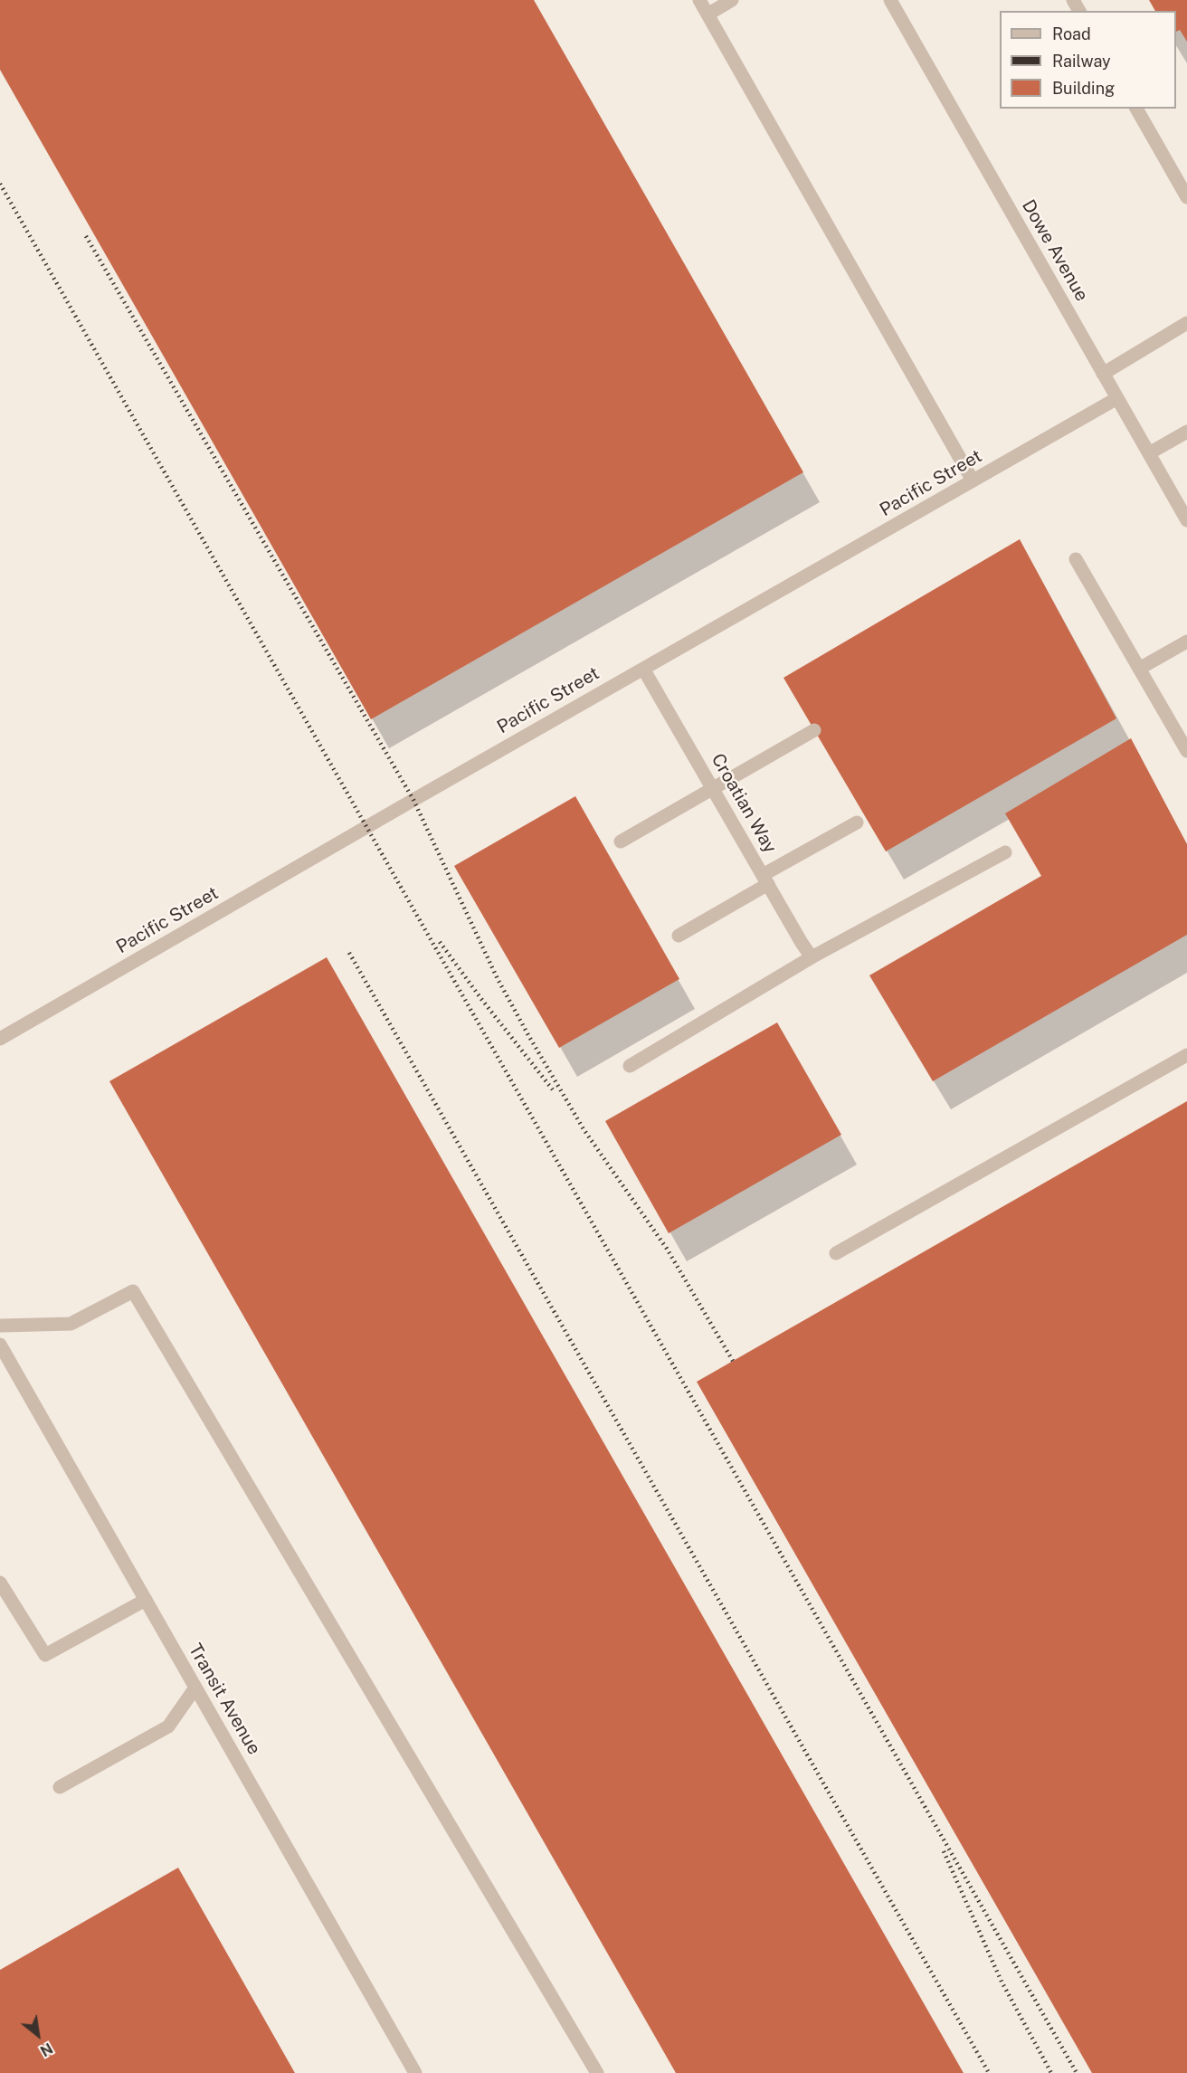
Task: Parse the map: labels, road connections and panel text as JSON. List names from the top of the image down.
{
  "streets": {
    "street": [
      "Dowe Avenue",
      "Pacific Street",
      "Croatian Way",
      "Transit Avenue"
    ]
  },
  "crossings": [
    ["Dowe Avenue", "Pacific Street"],
    ["Pacific Street", "Croatian Way"]
  ],
  "legend": ["Road", "Railway", "Building"],
  "north": "bottom right"
}
